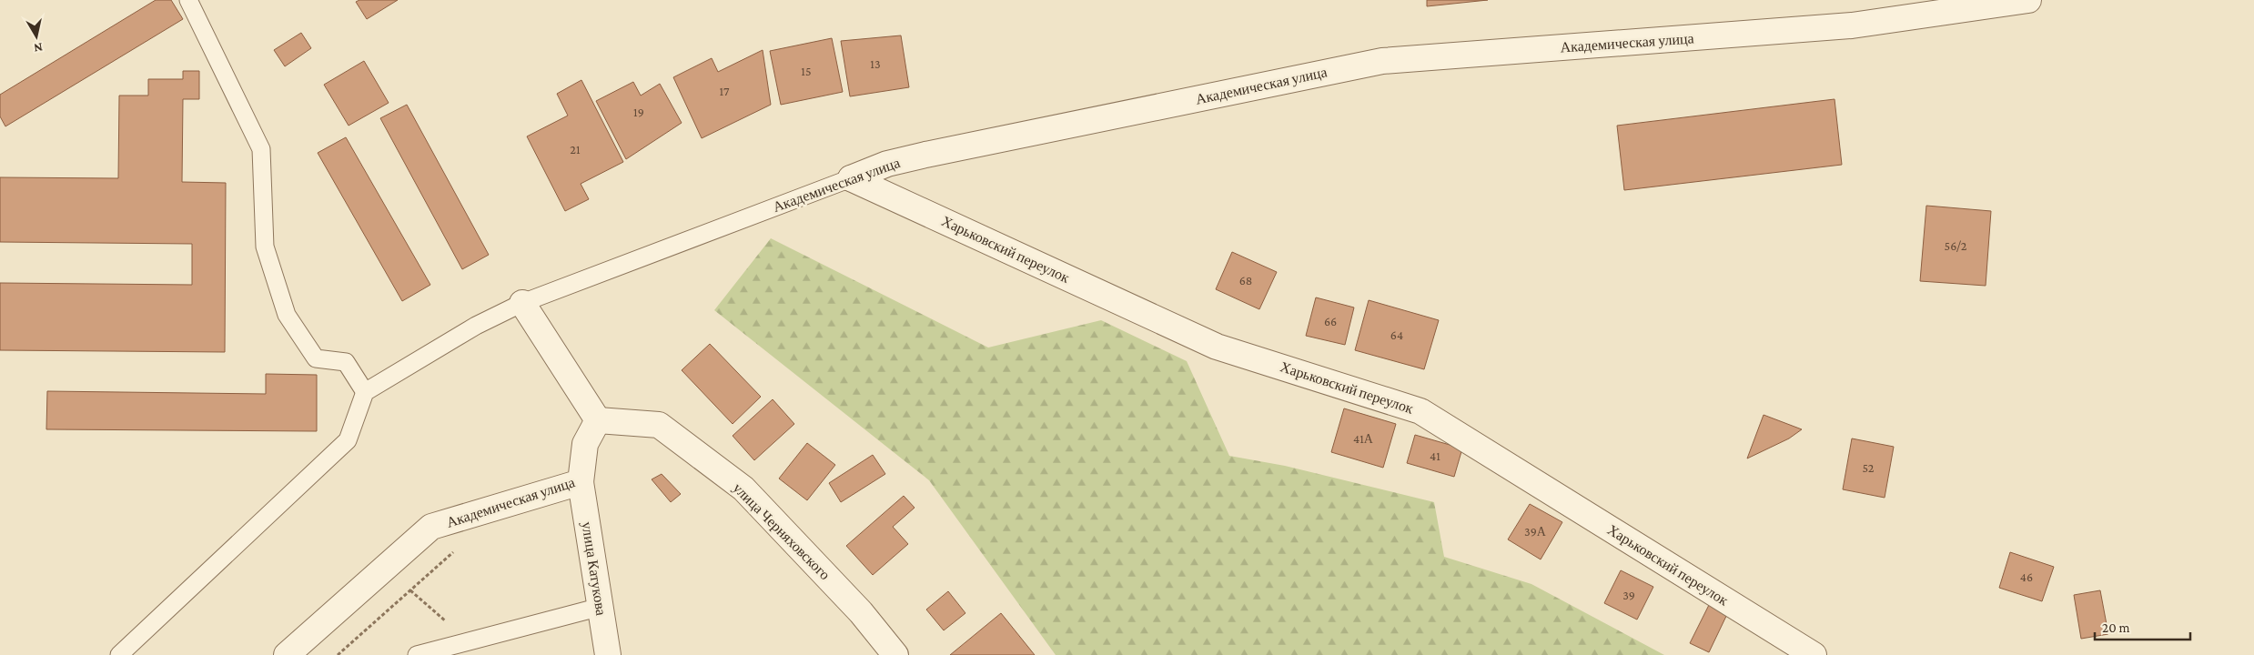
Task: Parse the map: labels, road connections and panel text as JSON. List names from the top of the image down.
{
  "streets": {
    "street": [
      "Академическая улица",
      "Харьковский переулок",
      "улица Черняховского",
      "улица Катукова"
    ]
  },
  "crossings": [
    ["Академическая улица", "Харьковский переулок"],
    ["Академическая улица", "улица Черняховского"],
    ["Академическая улица", "улица Катукова"]
  ],
  "house_numbers": [
    "13",
    "15",
    "17",
    "19",
    "21",
    "56/2",
    "68",
    "66",
    "64",
    "41А",
    "41",
    "52",
    "39А",
    "46",
    "39"
  ],
  "scale_bar": "20 m",
  "north": "bottom"
}
